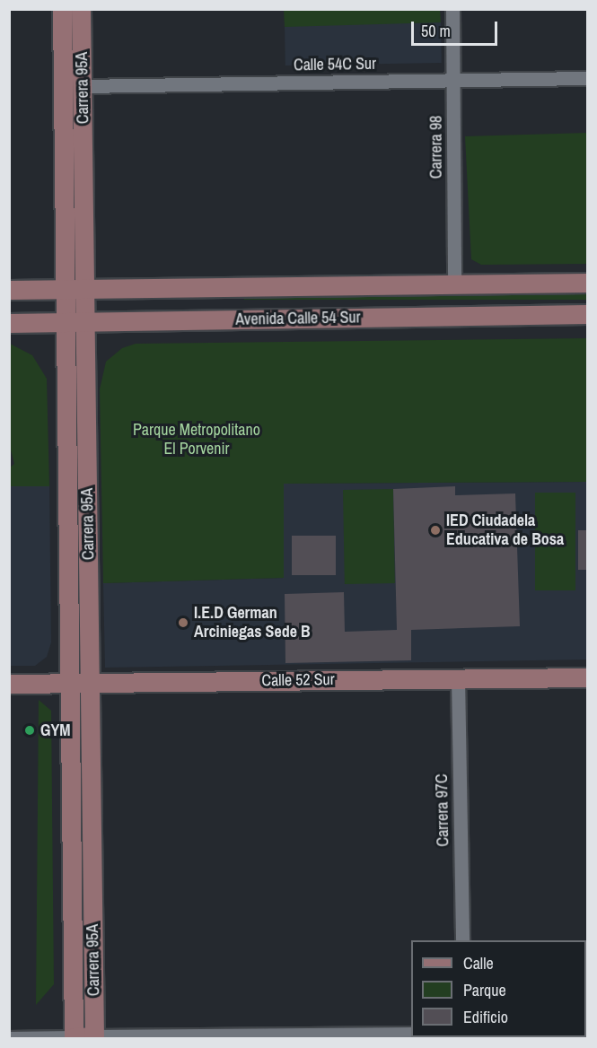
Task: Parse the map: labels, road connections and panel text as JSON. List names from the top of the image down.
{
  "streets": {
    "street": [
      "Calle 54C Sur",
      "Carrera 95A",
      "Carrera 98",
      "Avenida Calle 54 Sur",
      "Calle 52 Sur",
      "Carrera 97C"
    ]
  },
  "crossings": [
    ["Calle 54C Sur", "Carrera 95A"],
    ["Calle 54C Sur", "Carrera 98"],
    ["Carrera 95A", "Avenida Calle 54 Sur"],
    ["Carrera 95A", "Calle 52 Sur"],
    ["Carrera 98", "Avenida Calle 54 Sur"],
    ["Calle 52 Sur", "Carrera 97C"]
  ],
  "parks": ["Parque Metropolitano El Porvenir"],
  "places": ["IED Ciudadela Educativa de Bosa", "I.E.D German Arciniegas Sede B", "GYM"],
  "legend": ["Calle", "Parque", "Edificio"],
  "scale_bar": "50 m"
}
